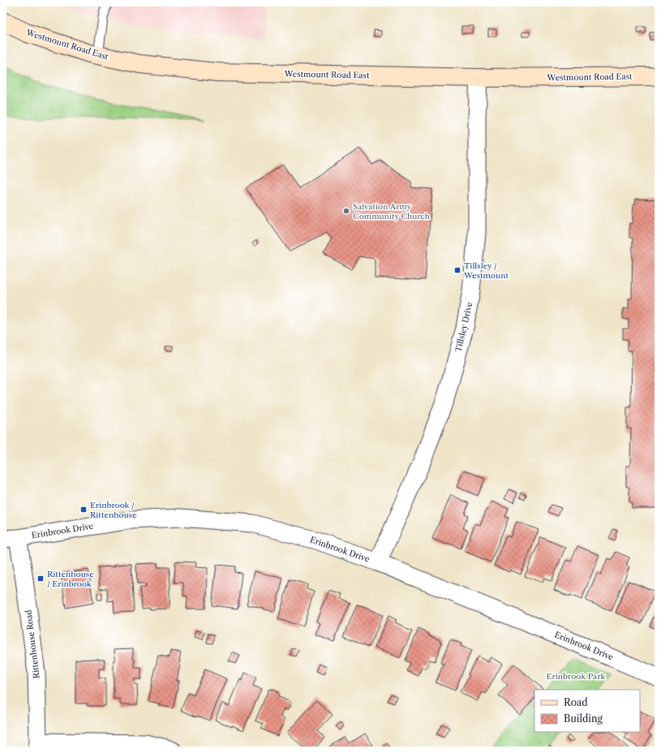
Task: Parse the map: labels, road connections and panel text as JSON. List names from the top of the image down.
{
  "streets": {
    "main road": ["Westmount Road East"],
    "street": ["Tillsley Drive", "Erinbrook Drive", "Rittenhouse Road"]
  },
  "crossings": [
    ["Westmount Road East", "Tillsley Drive"],
    ["Tillsley Drive", "Erinbrook Drive"],
    ["Erinbrook Drive", "Rittenhouse Road"]
  ],
  "parks": ["Erinbrook Park"],
  "places": {
    "other": ["Salvation Army Community Church"],
    "transit": ["Tillsley / Westmount", "Erinbrook / Rittenhouse", "Rittenhouse / Erinbrook"]
  },
  "legend": ["Road", "Building"]
}
